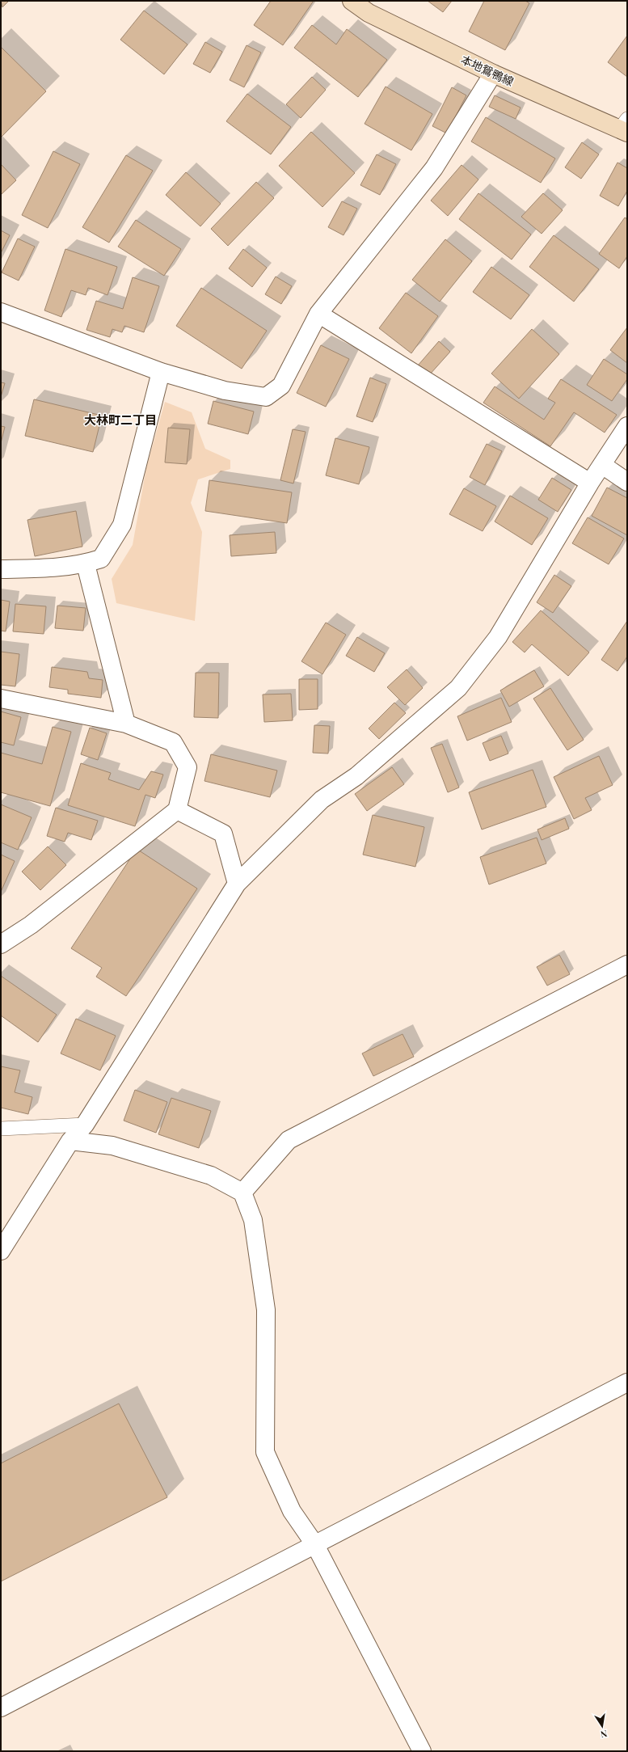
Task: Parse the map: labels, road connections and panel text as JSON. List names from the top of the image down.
{
  "streets": {
    "main road": ["本地鴛鴨線"]
  },
  "districts": ["大林町二丁目"],
  "north": "bottom"
}
